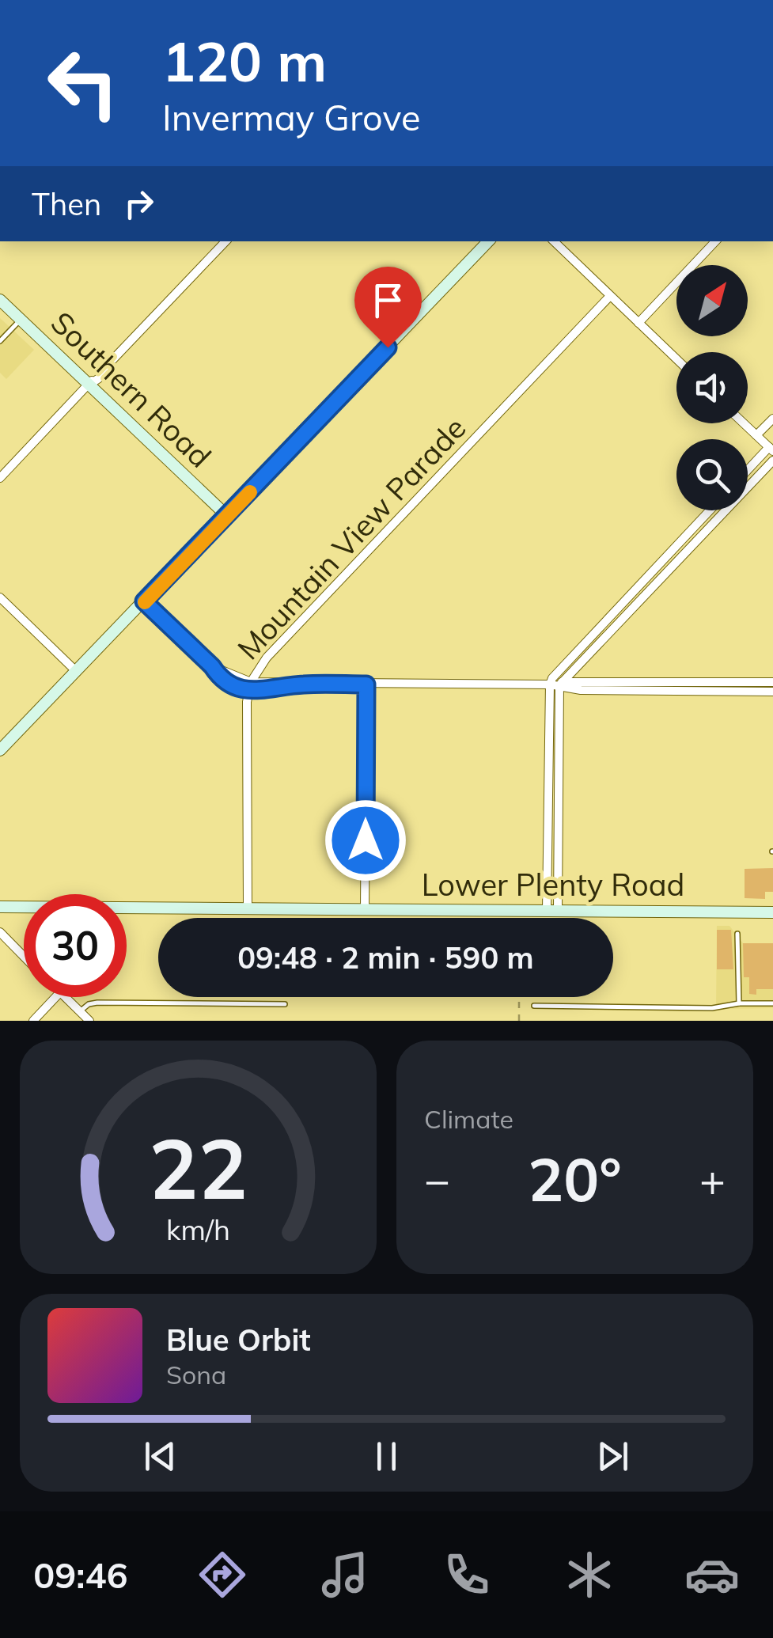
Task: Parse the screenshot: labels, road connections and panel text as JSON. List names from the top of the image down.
{
  "streets": {
    "main road": ["Southern Road", "Lower Plenty Road"],
    "street": ["Mountain View Parade"]
  },
  "crossings": [
    ["Mountain View Parade", "Lower Plenty Road"]
  ],
  "north": "top right",
  "page": {
    "turn": ["120 m", "Invermay Grove"],
    "then": "Then",
    "limit": "30",
    "trip": "09:48 · 2 min · 590 m",
    "tile": "Climate",
    "heat": ["−", "20°", "+"],
    "song": ["Blue Orbit", "Sona"],
    "tabs": "09:46",
    "gauge": ["22", "km/h"]
  }
}
